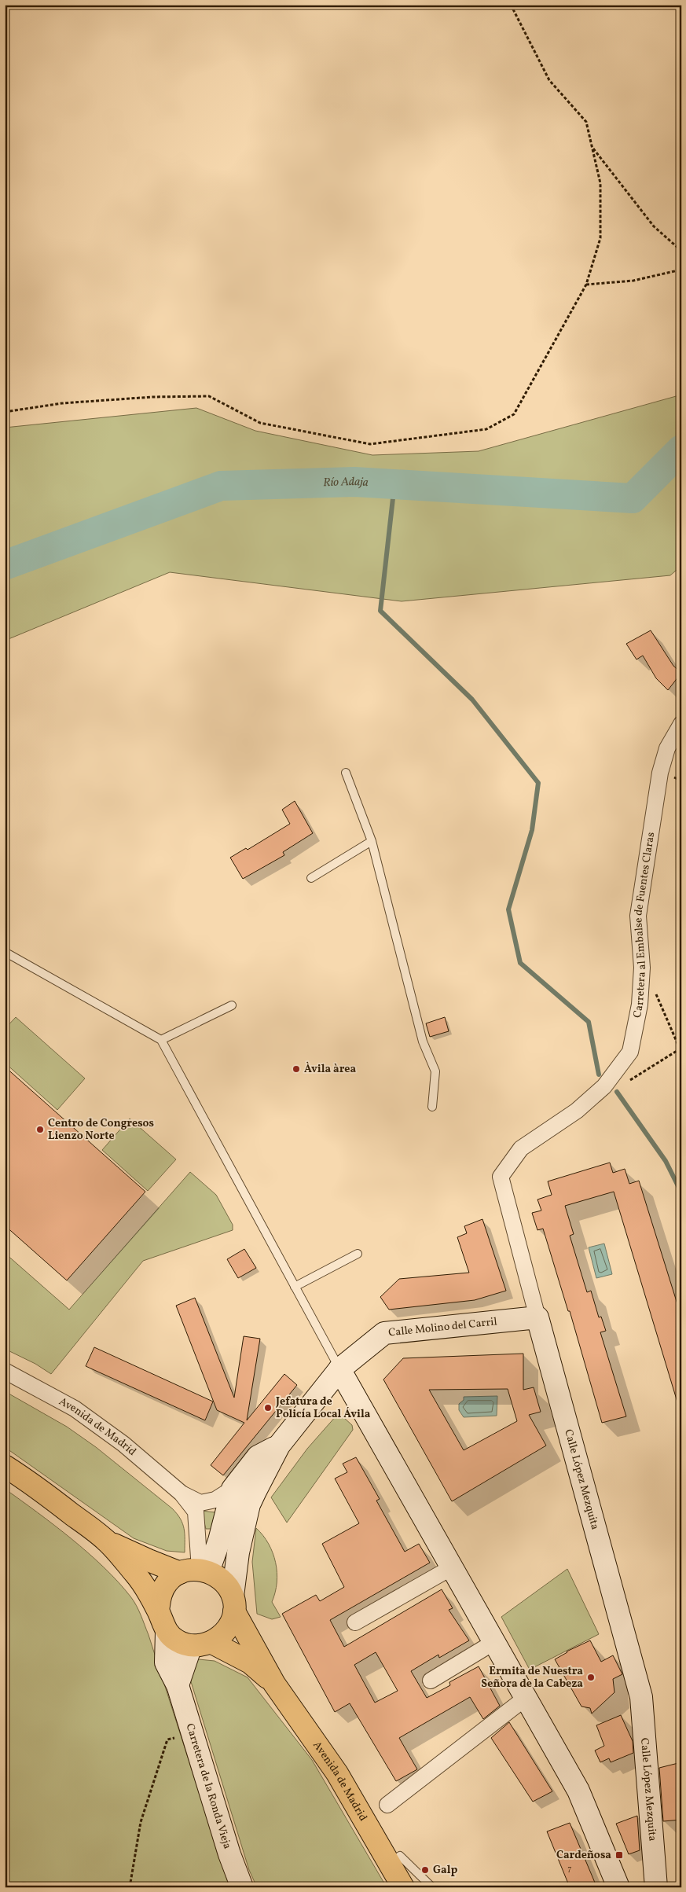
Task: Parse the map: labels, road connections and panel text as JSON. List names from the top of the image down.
{
  "streets": {
    "highway": ["Avenida de Madrid"],
    "street": [
      "Carretera al Embalse de Fuentes Claras",
      "Calle Molino del Carril",
      "Calle López Mezquita",
      "Carretera de la Ronda Vieja"
    ]
  },
  "crossings": [
    ["Carretera al Embalse de Fuentes Claras", "Calle López Mezquita"],
    ["Calle Molino del Carril", "Avenida de Madrid"],
    ["Calle Molino del Carril", "Calle López Mezquita"],
    ["Calle Molino del Carril", "Carretera de la Ronda Vieja"],
    ["Avenida de Madrid", "Carretera de la Ronda Vieja"]
  ],
  "water": ["Río Adaja"],
  "places": {
    "other": [
      "Àvila àrea",
      "Centro de Congresos Lienzo Norte",
      "Jefatura de Policía Local Ávila",
      "Ermita de Nuestra Señora de la Cabeza",
      "Galp"
    ],
    "transit": ["Cardeñosa"]
  },
  "house_numbers": ["7"]
}
